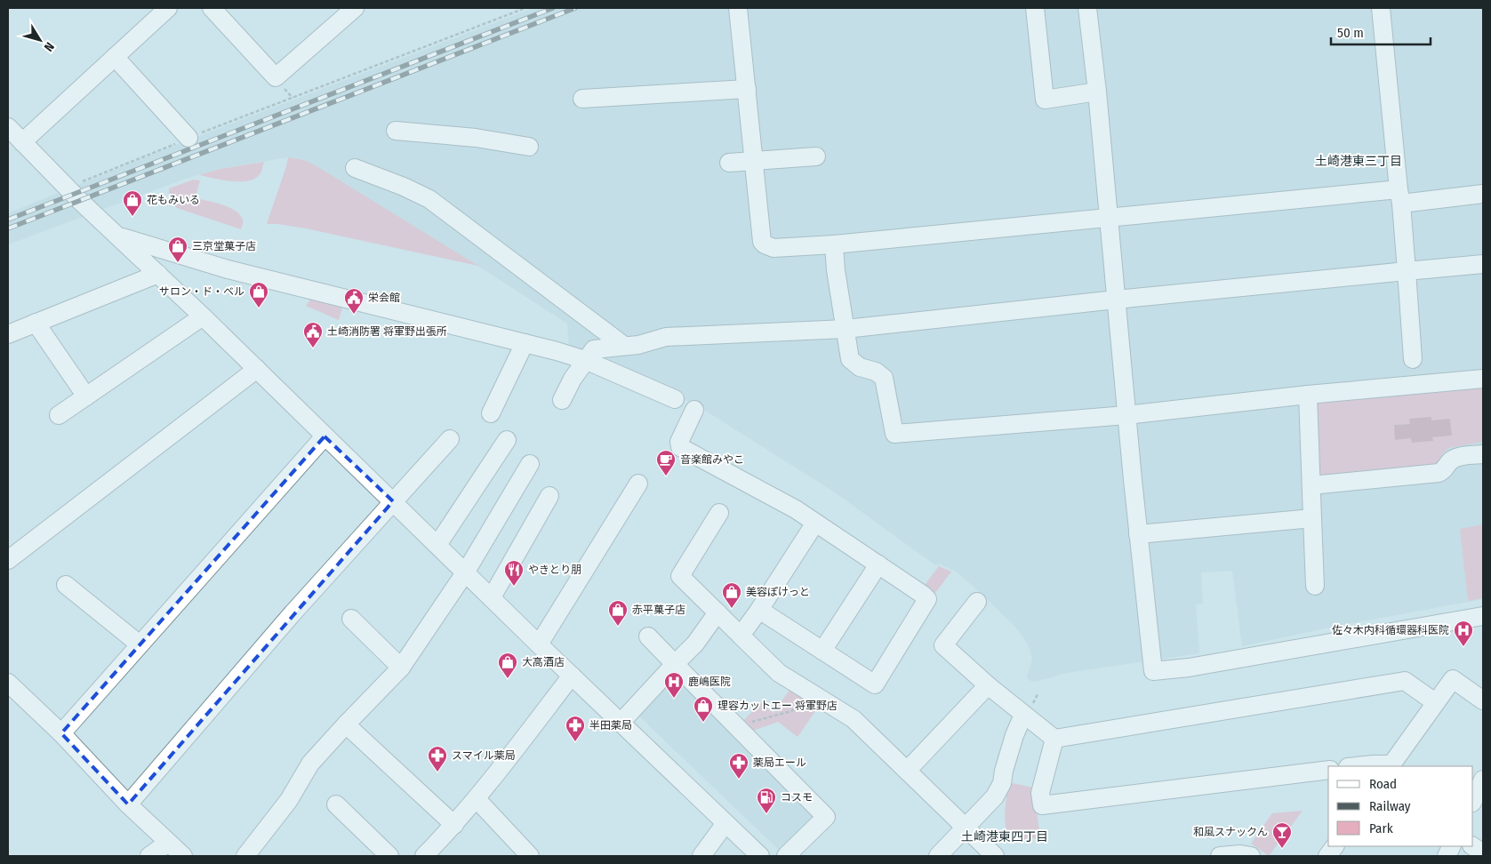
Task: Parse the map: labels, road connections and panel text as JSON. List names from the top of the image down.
{
  "districts": ["土崎港東三丁目", "土崎港東四丁目"],
  "places": {
    "shop": [
      "花もみいる",
      "三京堂菓子店",
      "サロン・ド・ベル",
      "美容ぽけっと",
      "赤平菓子店",
      "大高酒店",
      "理容カットエー 将軍野店"
    ],
    "public building": ["栄会館", "土崎消防署 将軍野出張所"],
    "cafe": ["音楽館みやこ"],
    "restaurant": ["やきとり朋"],
    "hospital": ["佐々木内科循環器科医院", "鹿嶋医院"],
    "pharmacy": ["半田薬局", "スマイル薬局", "薬局エール"],
    "fuel station": ["コスモ"],
    "bar": ["和風スナックん"]
  },
  "legend": ["Road", "Railway", "Park"],
  "scale_bar": "50 m",
  "north": "bottom right"
}
